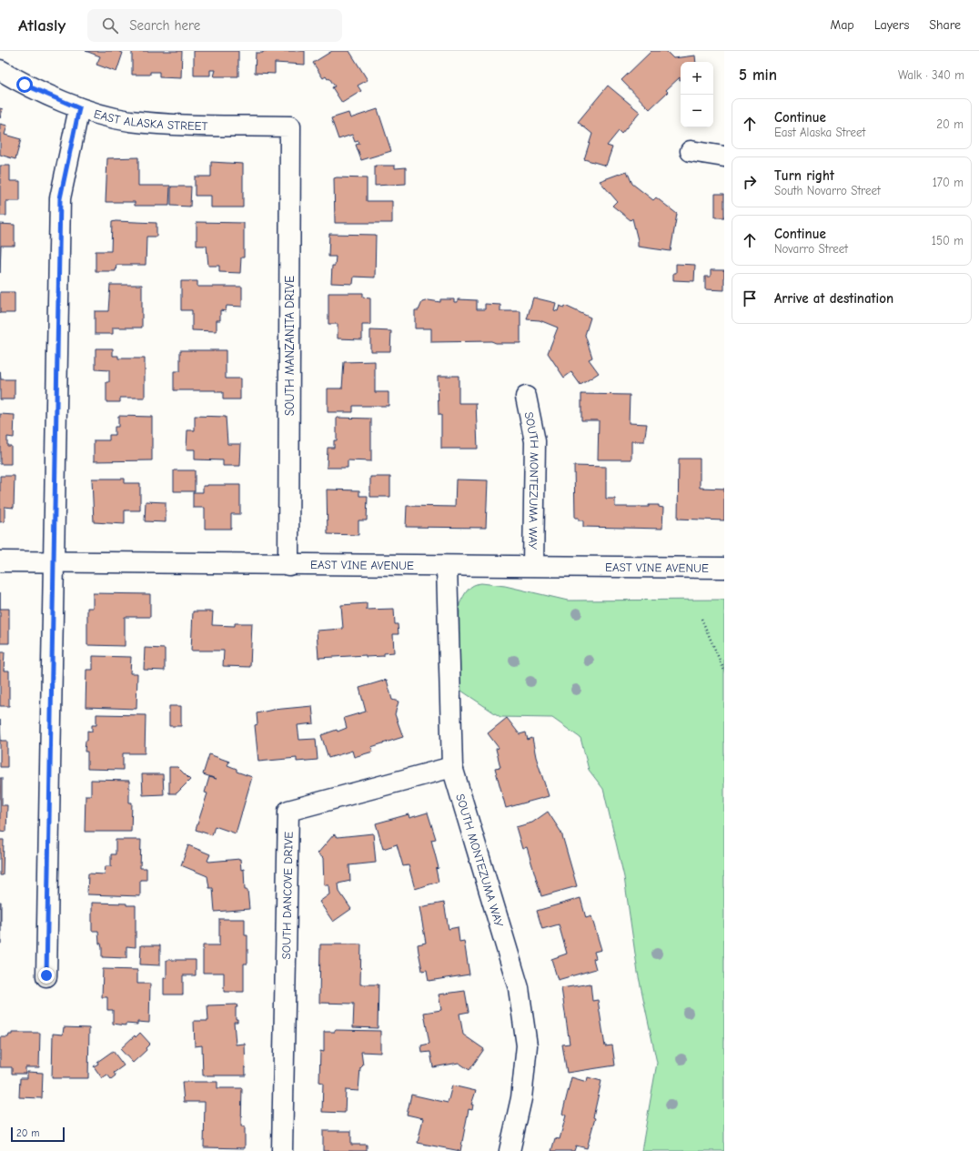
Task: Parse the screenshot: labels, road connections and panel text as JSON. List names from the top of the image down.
{
  "streets": {
    "street": [
      "EAST ALASKA STREET",
      "SOUTH MANZANITA DRIVE",
      "SOUTH MONTEZUMA WAY",
      "EAST VINE AVENUE",
      "SOUTH DANCOVE DRIVE"
    ]
  },
  "crossings": [
    ["EAST ALASKA STREET", "SOUTH MANZANITA DRIVE"],
    ["SOUTH MANZANITA DRIVE", "EAST VINE AVENUE"],
    ["SOUTH MONTEZUMA WAY", "EAST VINE AVENUE"],
    ["SOUTH MONTEZUMA WAY", "SOUTH DANCOVE DRIVE"]
  ],
  "scale_bar": "20 m",
  "page": {
    "header": "Atlasly",
    "search": "Search here",
    "nav": ["Map", "Layers", "Share"],
    "heading": ["5 min", "Walk · 340 m"],
    "map_buttons": ["+", "−"],
    "list": [
      ["Continue", "East Alaska Street", "20 m"],
      ["Turn right", "South Novarro Street", "170 m"],
      ["Continue", "Novarro Street", "150 m"],
      "Arrive at destination"
    ],
    "scale": "20 m"
  }
}
